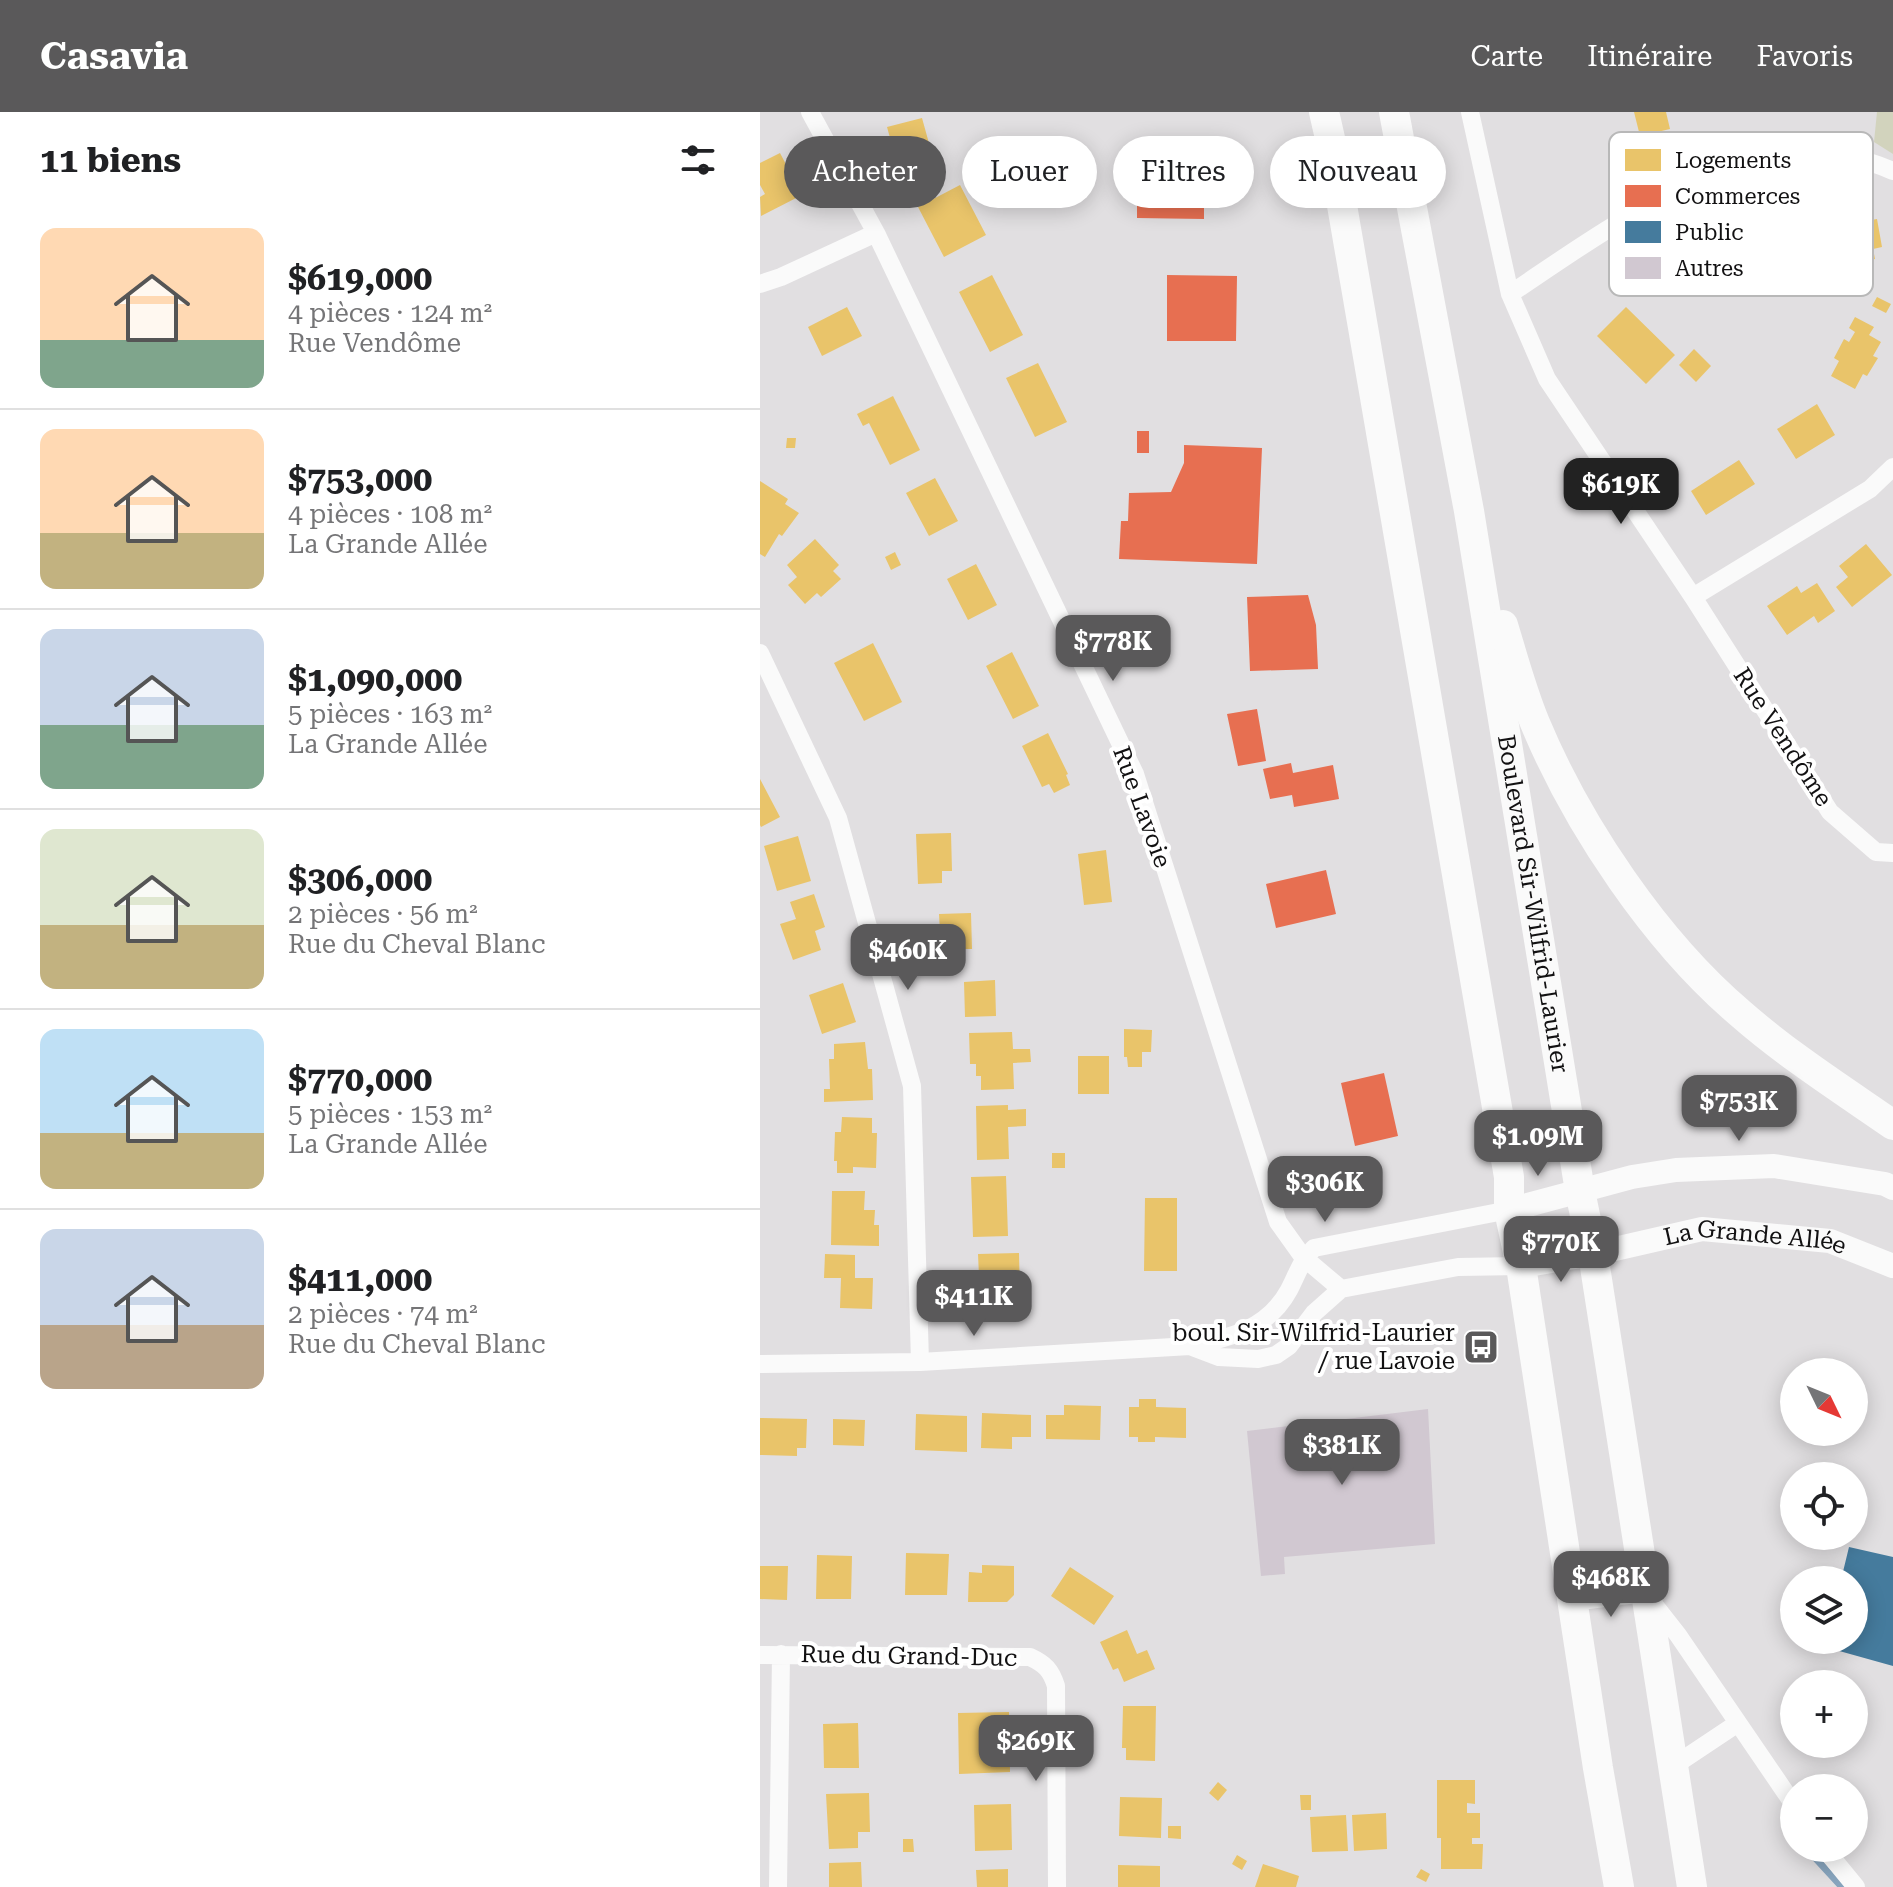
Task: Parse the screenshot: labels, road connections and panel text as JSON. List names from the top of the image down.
{
  "streets": {
    "main road": ["Boulevard Sir-Wilfrid-Laurier"],
    "street": [
      "Rue Vendôme",
      "Rue Lavoie",
      "La Grande Allée",
      "Rue du Grand-Duc"
    ]
  },
  "crossings": [
    ["Boulevard Sir-Wilfrid-Laurier", "La Grande Allée"]
  ],
  "places": {
    "bus stop": ["boul. Sir-Wilfrid-Laurier / rue Lavoie"]
  },
  "legend": [
    "Logements",
    "Commerces",
    "Public",
    "Autres"
  ],
  "north": "bottom right",
  "page": {
    "header": "Casavia",
    "nav": ["Carte", "Itinéraire", "Favoris"],
    "heading": "11 biens",
    "chip": [
      "Acheter",
      "Louer",
      "Filtres",
      "Nouveau"
    ],
    "list": [
      {
        "name": "$619,000",
        "note": "4 pièces · 124 m² · Rue Vendôme"
      },
      {
        "name": "$753,000",
        "note": "4 pièces · 108 m² · La Grande Allée"
      },
      {
        "name": "$1,090,000",
        "note": "5 pièces · 163 m² · La Grande Allée"
      },
      {
        "name": "$306,000",
        "note": "2 pièces · 56 m² · Rue du Cheval Blanc"
      },
      {
        "name": "$770,000",
        "note": "5 pièces · 153 m² · La Grande Allée"
      },
      {
        "name": "$411,000",
        "note": "2 pièces · 74 m² · Rue du Cheval Blanc"
      }
    ],
    "price": [
      "$619K",
      "$778K",
      "$460K",
      "$753K",
      "$1.09M",
      "$306K",
      "$770K",
      "$411K",
      "$381K",
      "$468K",
      "$269K"
    ],
    "map_buttons": ["+", "−"]
  }
}
